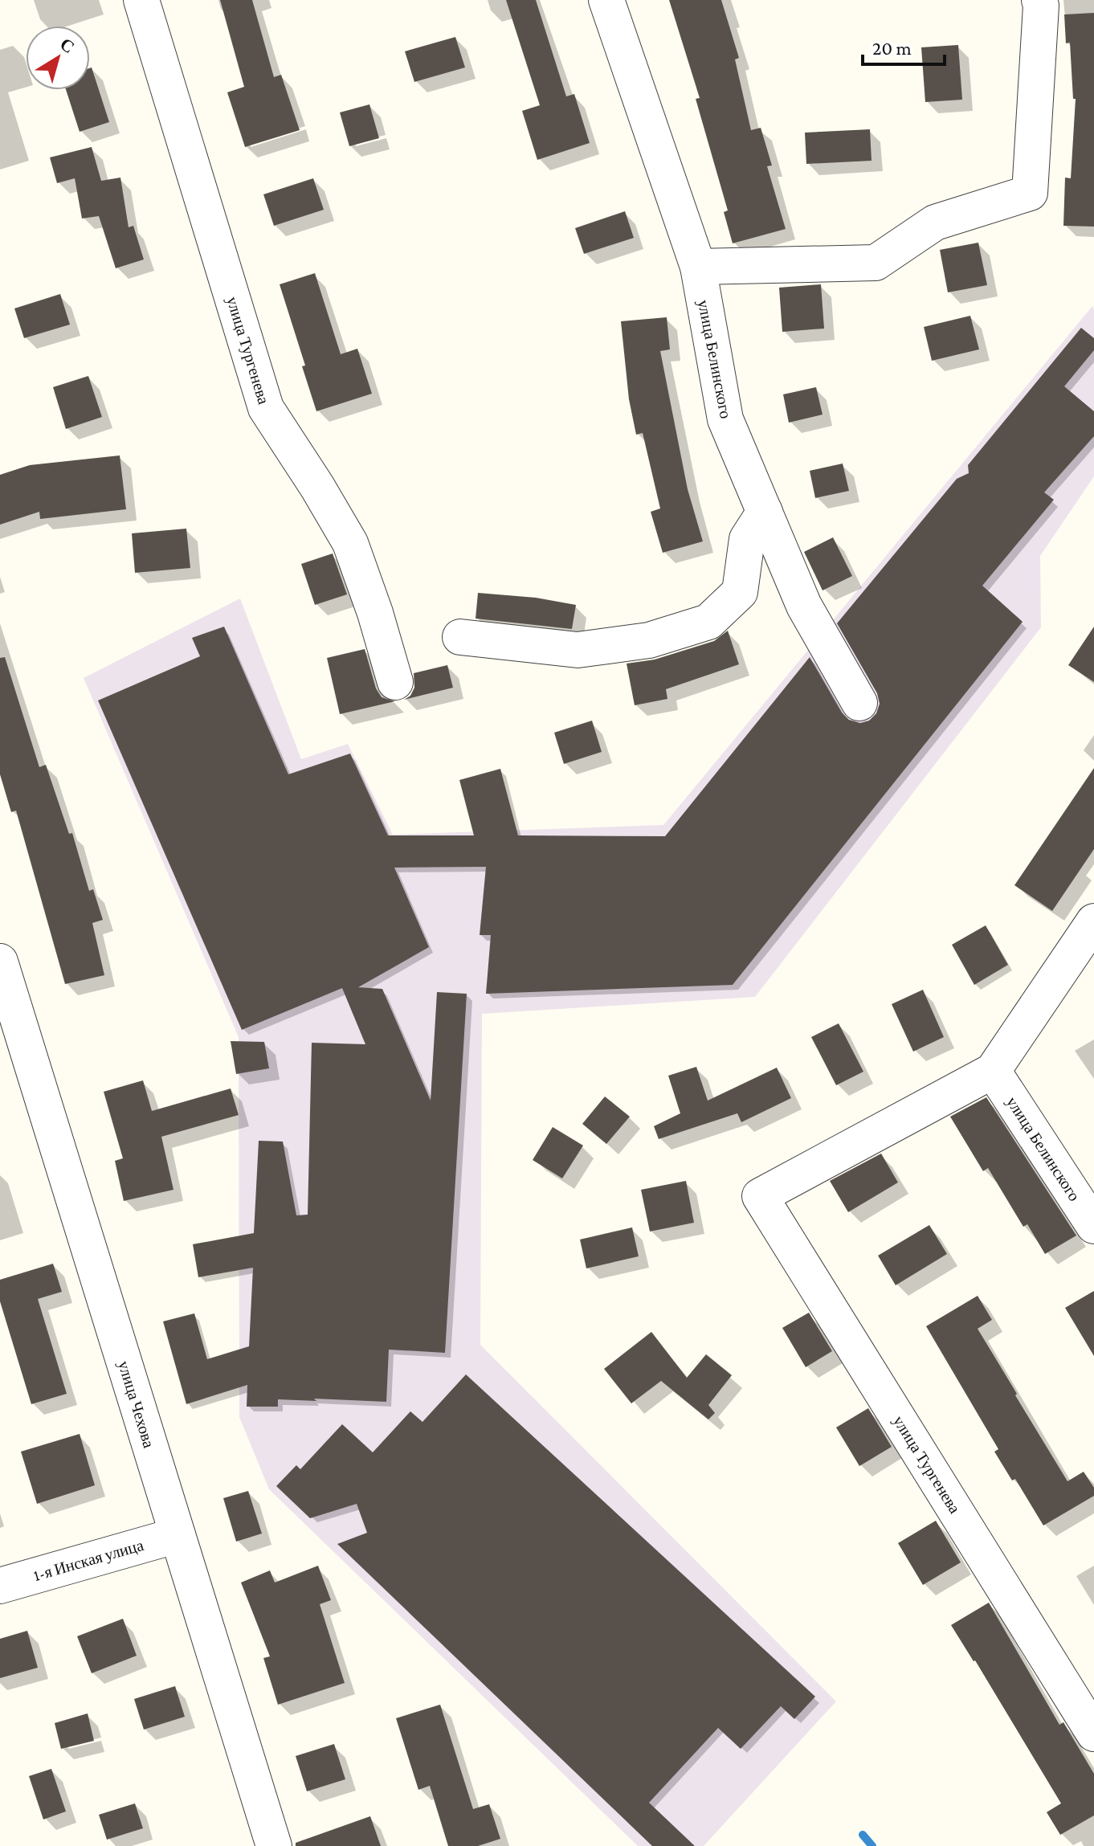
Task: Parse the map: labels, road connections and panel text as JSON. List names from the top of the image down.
{
  "streets": {
    "street": [
      "улица Тургенева",
      "улица Белинского",
      "улица Чехова",
      "1-я Инская улица"
    ]
  },
  "crossings": [
    ["улица Тургенева", "улица Белинского"],
    ["улица Чехова", "1-я Инская улица"]
  ],
  "scale_bar": "20 m",
  "north": "top right"
}
